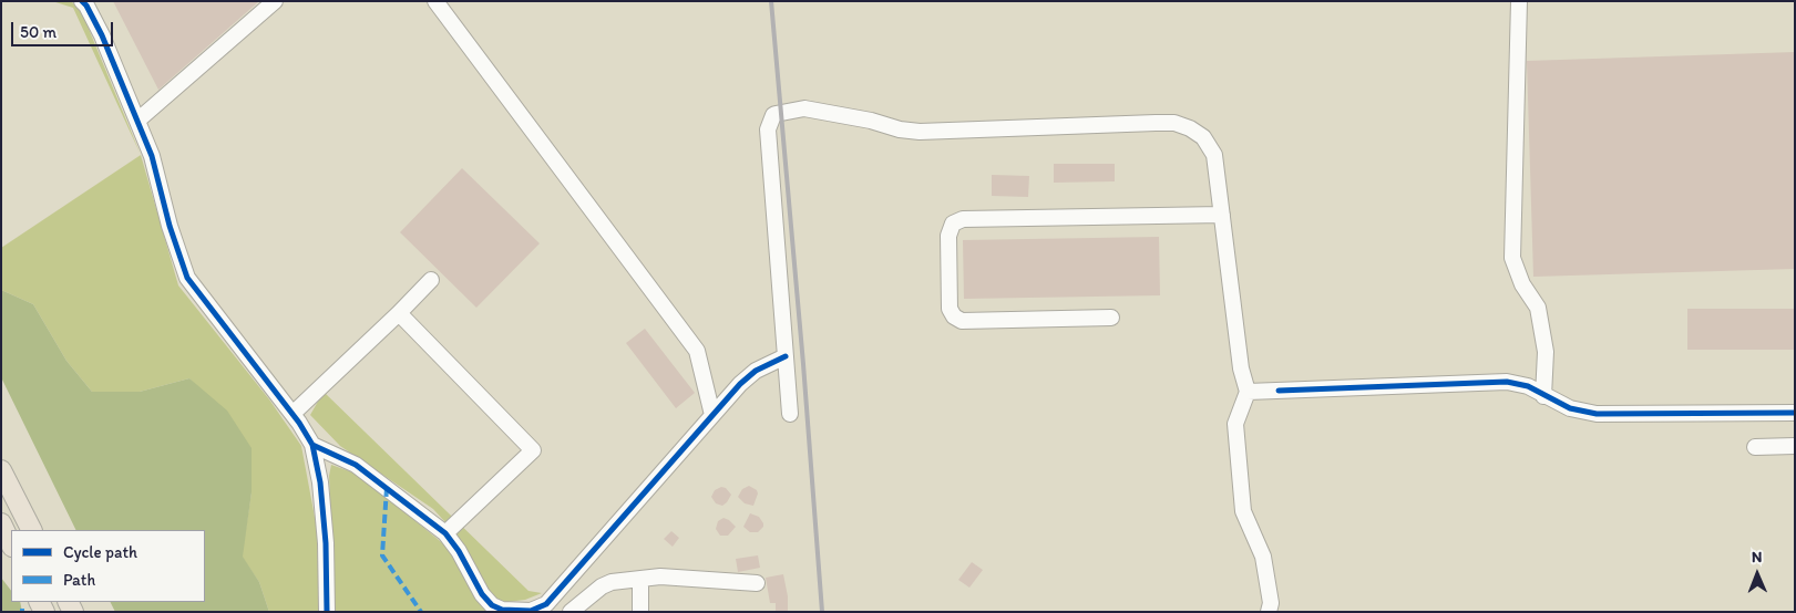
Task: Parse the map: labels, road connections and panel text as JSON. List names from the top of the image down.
{
  "legend": ["Cycle path", "Path"],
  "scale_bar": "50 m",
  "north": "top"
}
